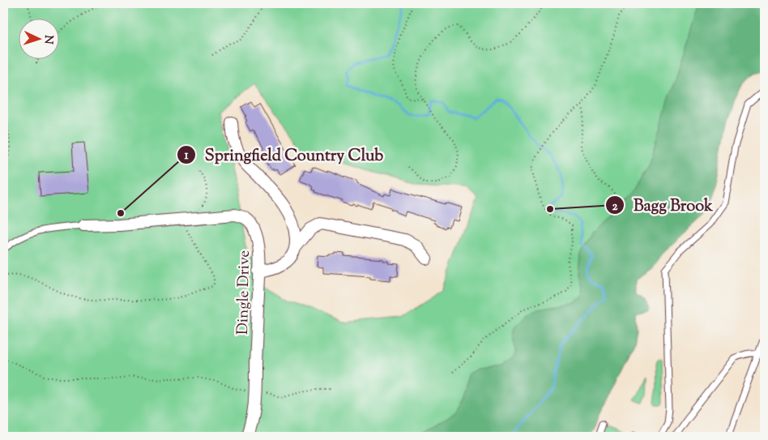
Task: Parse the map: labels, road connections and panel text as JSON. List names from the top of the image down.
{
  "streets": {
    "street": ["Dingle Drive"]
  },
  "places": ["Bagg Brook", "Springfield Country Club"],
  "north": "right"
}
